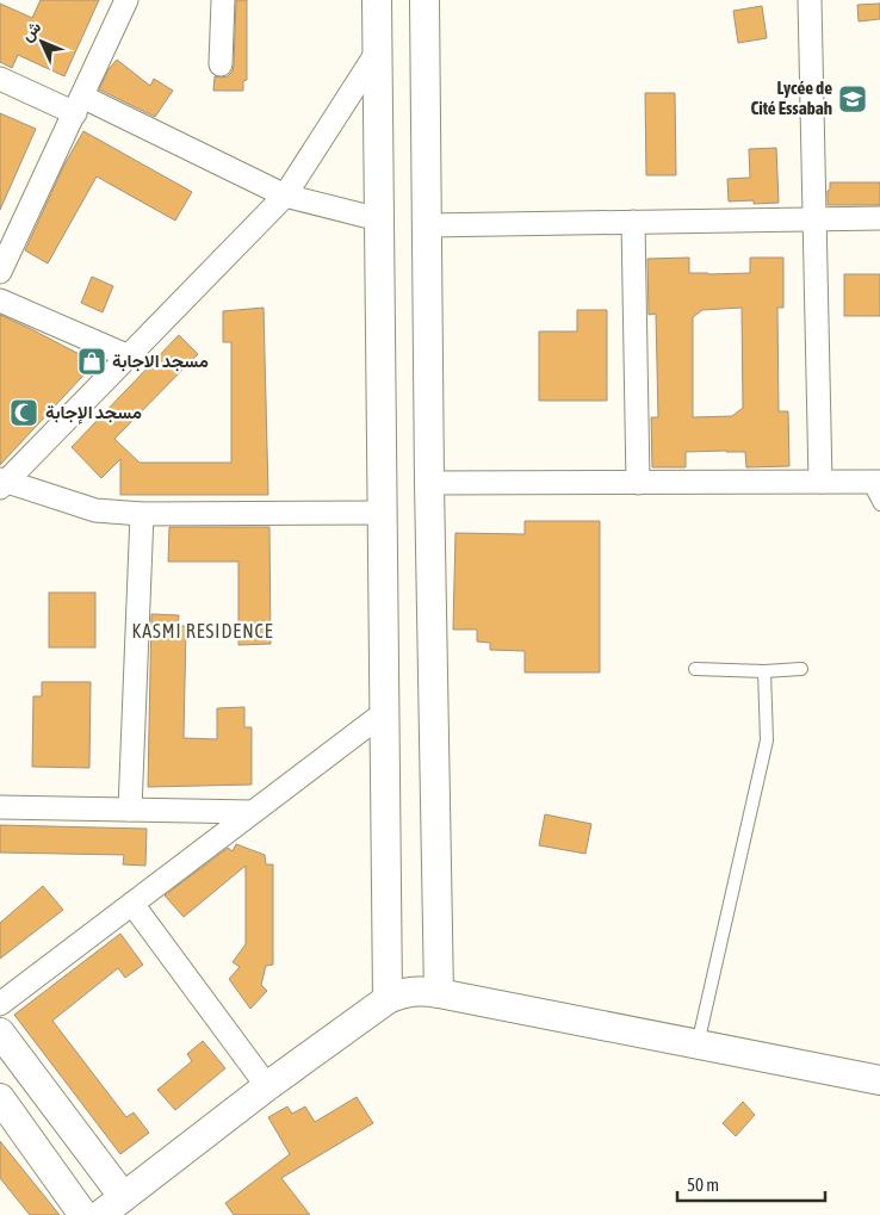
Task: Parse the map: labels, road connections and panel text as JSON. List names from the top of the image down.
{
  "districts": ["KASMI RESIDENCE"],
  "places": {
    "school or university": ["Lycée de Cité Essabah"],
    "shop": ["مسجد الاجابة"],
    "mosque": ["مسجد الإجابة"]
  },
  "scale_bar": "50 m",
  "north": "top left"
}
